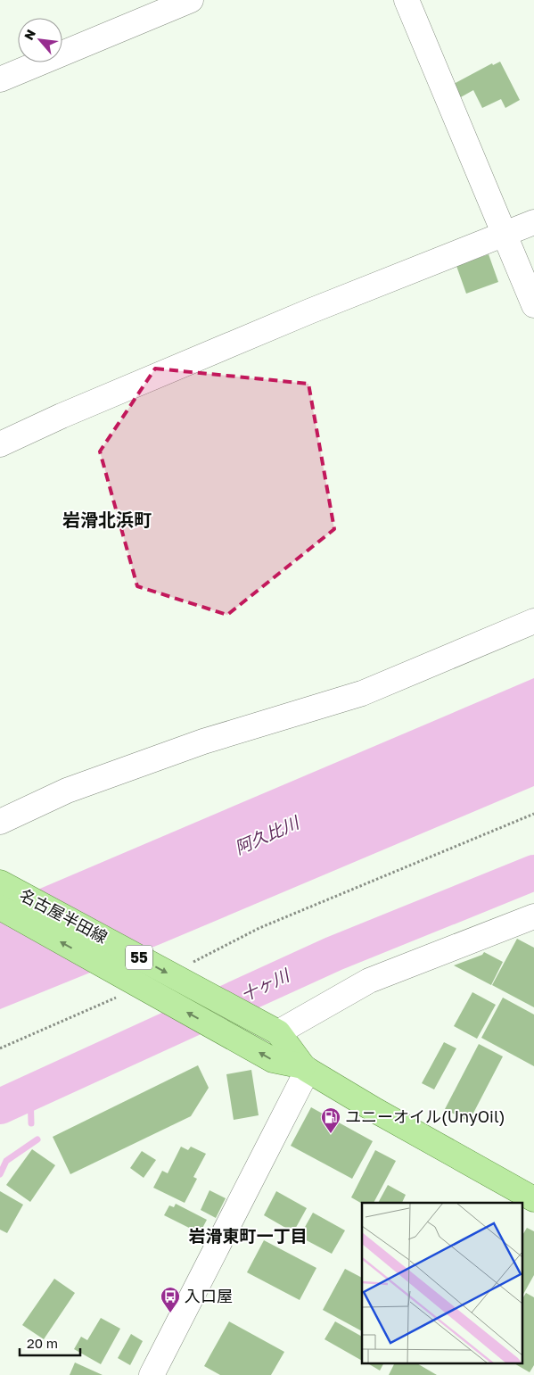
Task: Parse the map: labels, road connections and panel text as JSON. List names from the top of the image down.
{
  "streets": {
    "main road": ["名古屋半田線", "55"]
  },
  "districts": ["岩滑北浜町", "岩滑東町一丁目"],
  "water": ["阿久比川", "十ヶ川"],
  "places": {
    "fuel station": ["ユニーオイル(UnyOil)"],
    "bus stop": ["入口屋"]
  },
  "scale_bar": "20 m",
  "north": "top left"
}
